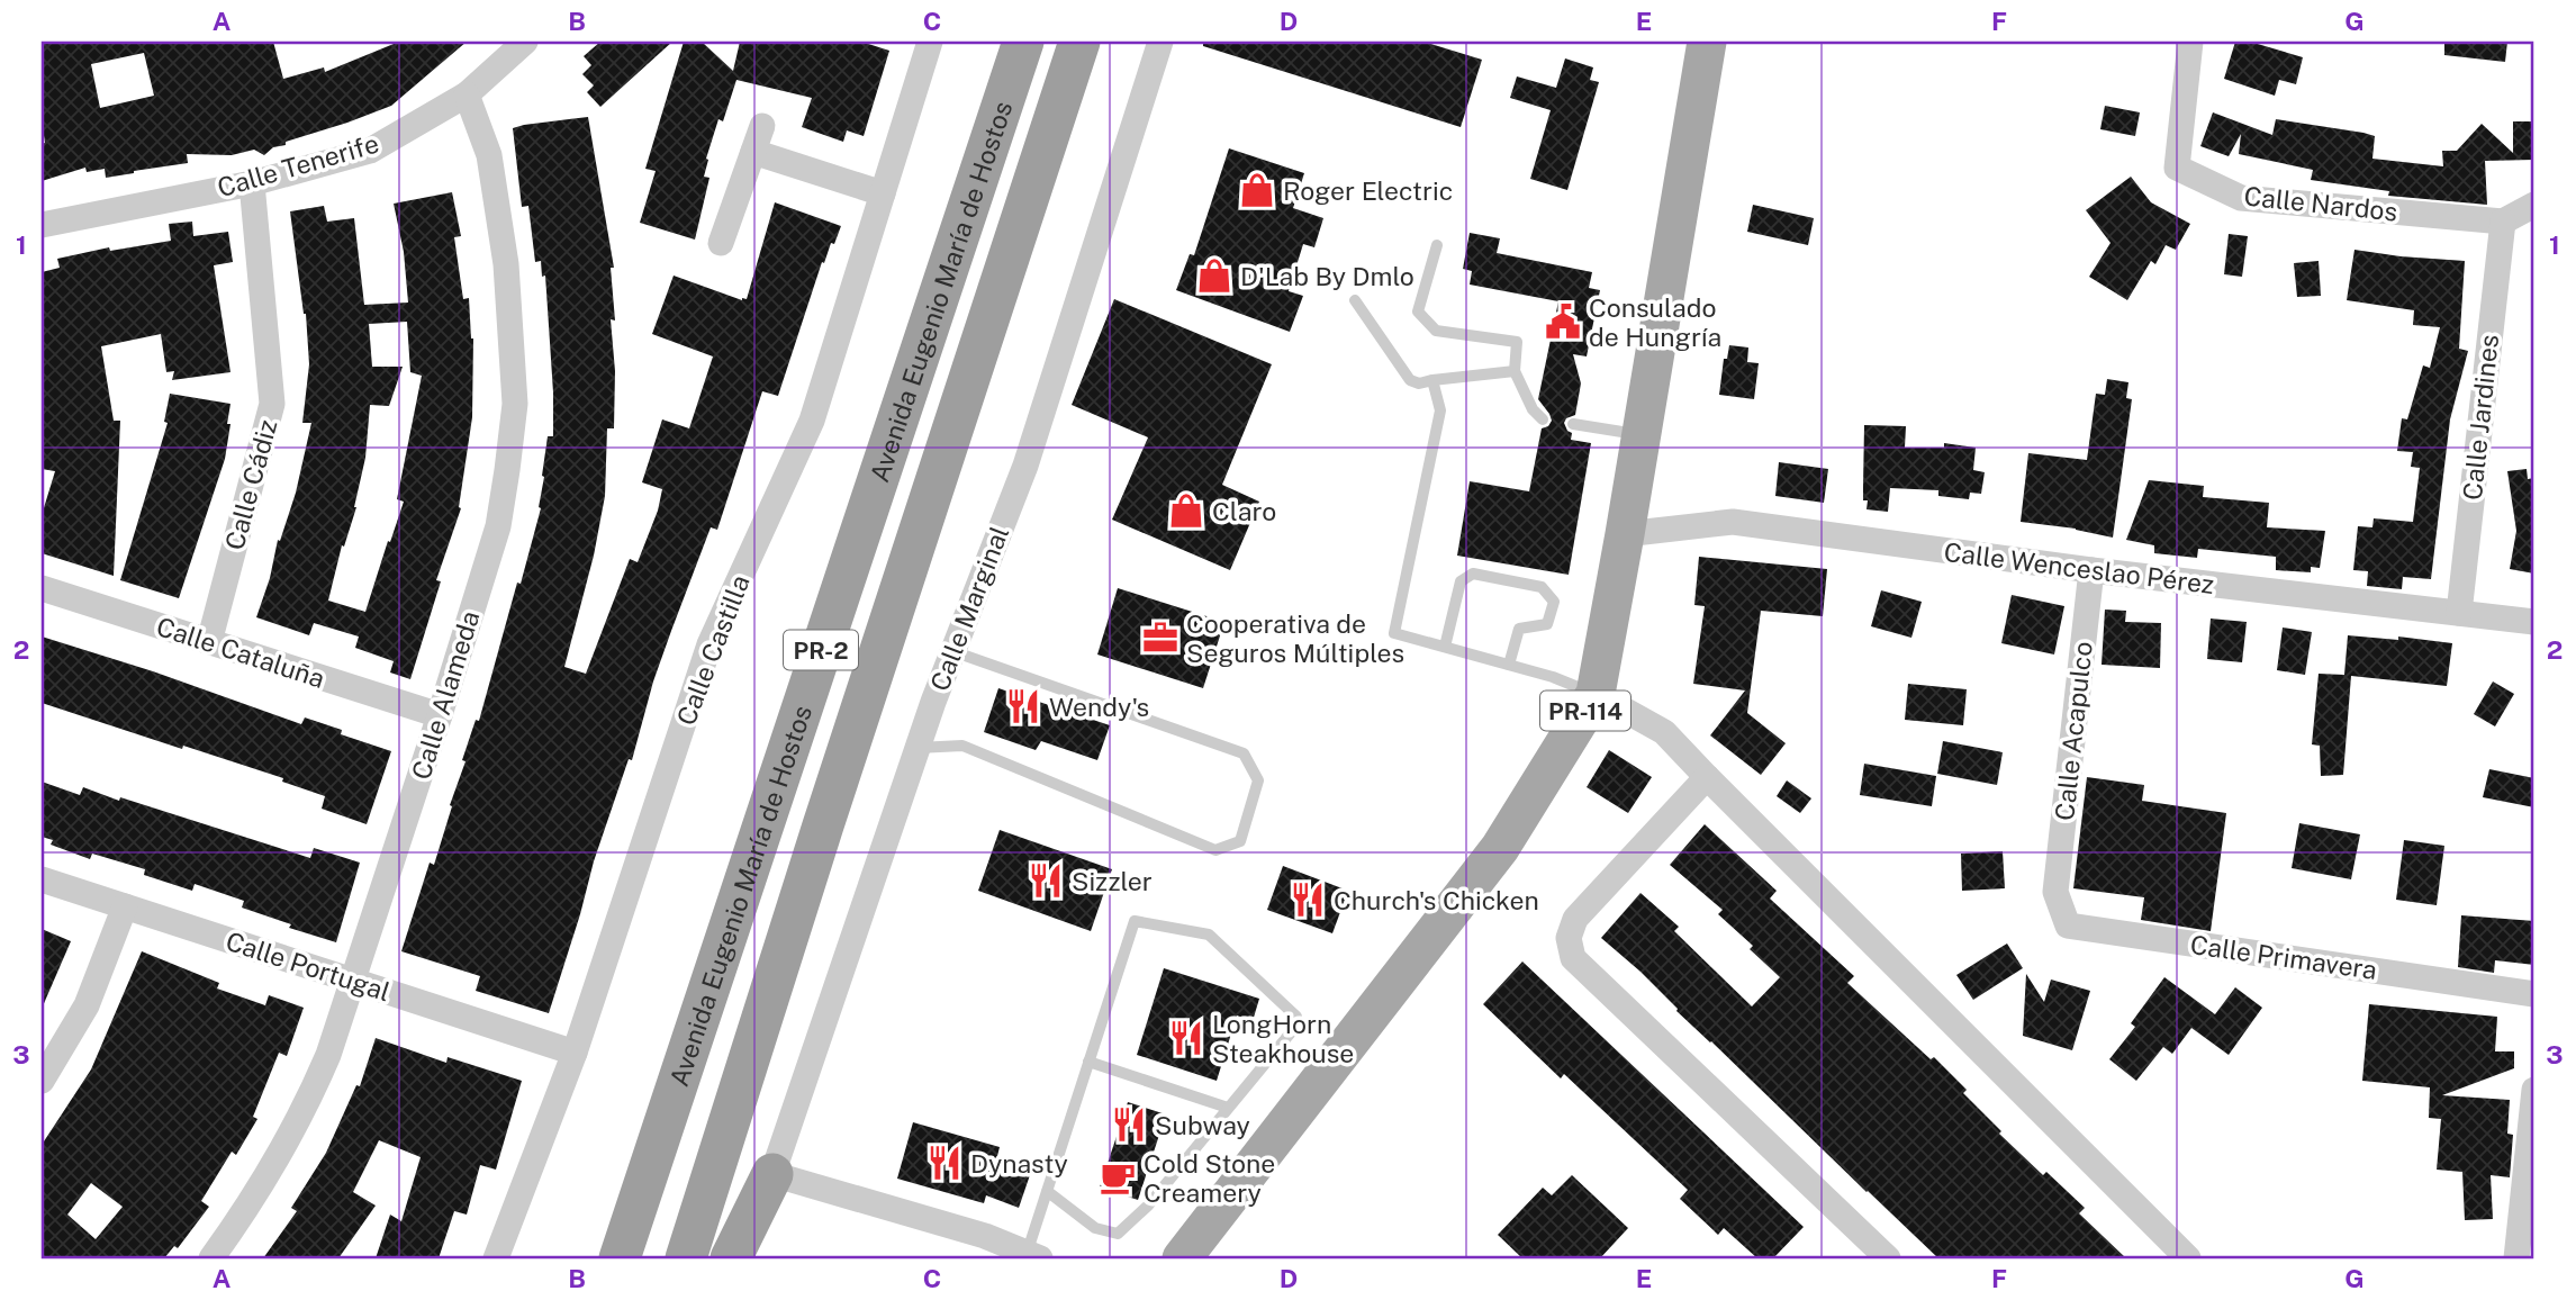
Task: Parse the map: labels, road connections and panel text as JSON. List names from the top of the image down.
{
  "streets": {
    "highway": ["Avenida Eugenio María de Hostos", "PR-2"],
    "main road": ["PR-114"],
    "street": [
      "Calle Tenerife",
      "Calle Nardos",
      "Calle Jardines",
      "Calle Cádiz",
      "Calle Wenceslao Pérez",
      "Calle Marginal",
      "Calle Castilla",
      "Calle Cataluña",
      "Calle Alameda",
      "Calle Acapulco",
      "Calle Primavera",
      "Calle Portugal"
    ]
  },
  "crossings": [
    ["Calle Tenerife", "Calle Cádiz"],
    ["Calle Tenerife", "Calle Alameda"],
    ["Calle Nardos", "Calle Jardines"],
    ["Calle Jardines", "Calle Wenceslao Pérez"],
    ["Calle Cádiz", "Calle Cataluña"],
    ["Calle Wenceslao Pérez", "PR-114"],
    ["Calle Wenceslao Pérez", "Calle Acapulco"],
    ["Calle Castilla", "Calle Portugal"],
    ["Calle Cataluña", "Calle Alameda"],
    ["Calle Alameda", "Calle Portugal"],
    ["Calle Acapulco", "Calle Primavera"]
  ],
  "places": {
    "shop": ["Roger Electric", "D'Lab By Dmlo", "Claro"],
    "public building": ["Consulado de Hungría"],
    "office": ["Cooperativa de Seguros Múltiples"],
    "restaurant": [
      "Wendy's",
      "Sizzler",
      "Church's Chicken",
      "LongHorn Steakhouse",
      "Subway",
      "Dynasty"
    ],
    "cafe": ["Cold Stone Creamery"]
  },
  "grid": {
    "columns": [
      "A",
      "B",
      "C",
      "D",
      "E",
      "F",
      "G"
    ],
    "rows": ["1", "2", "3"]
  }
}
